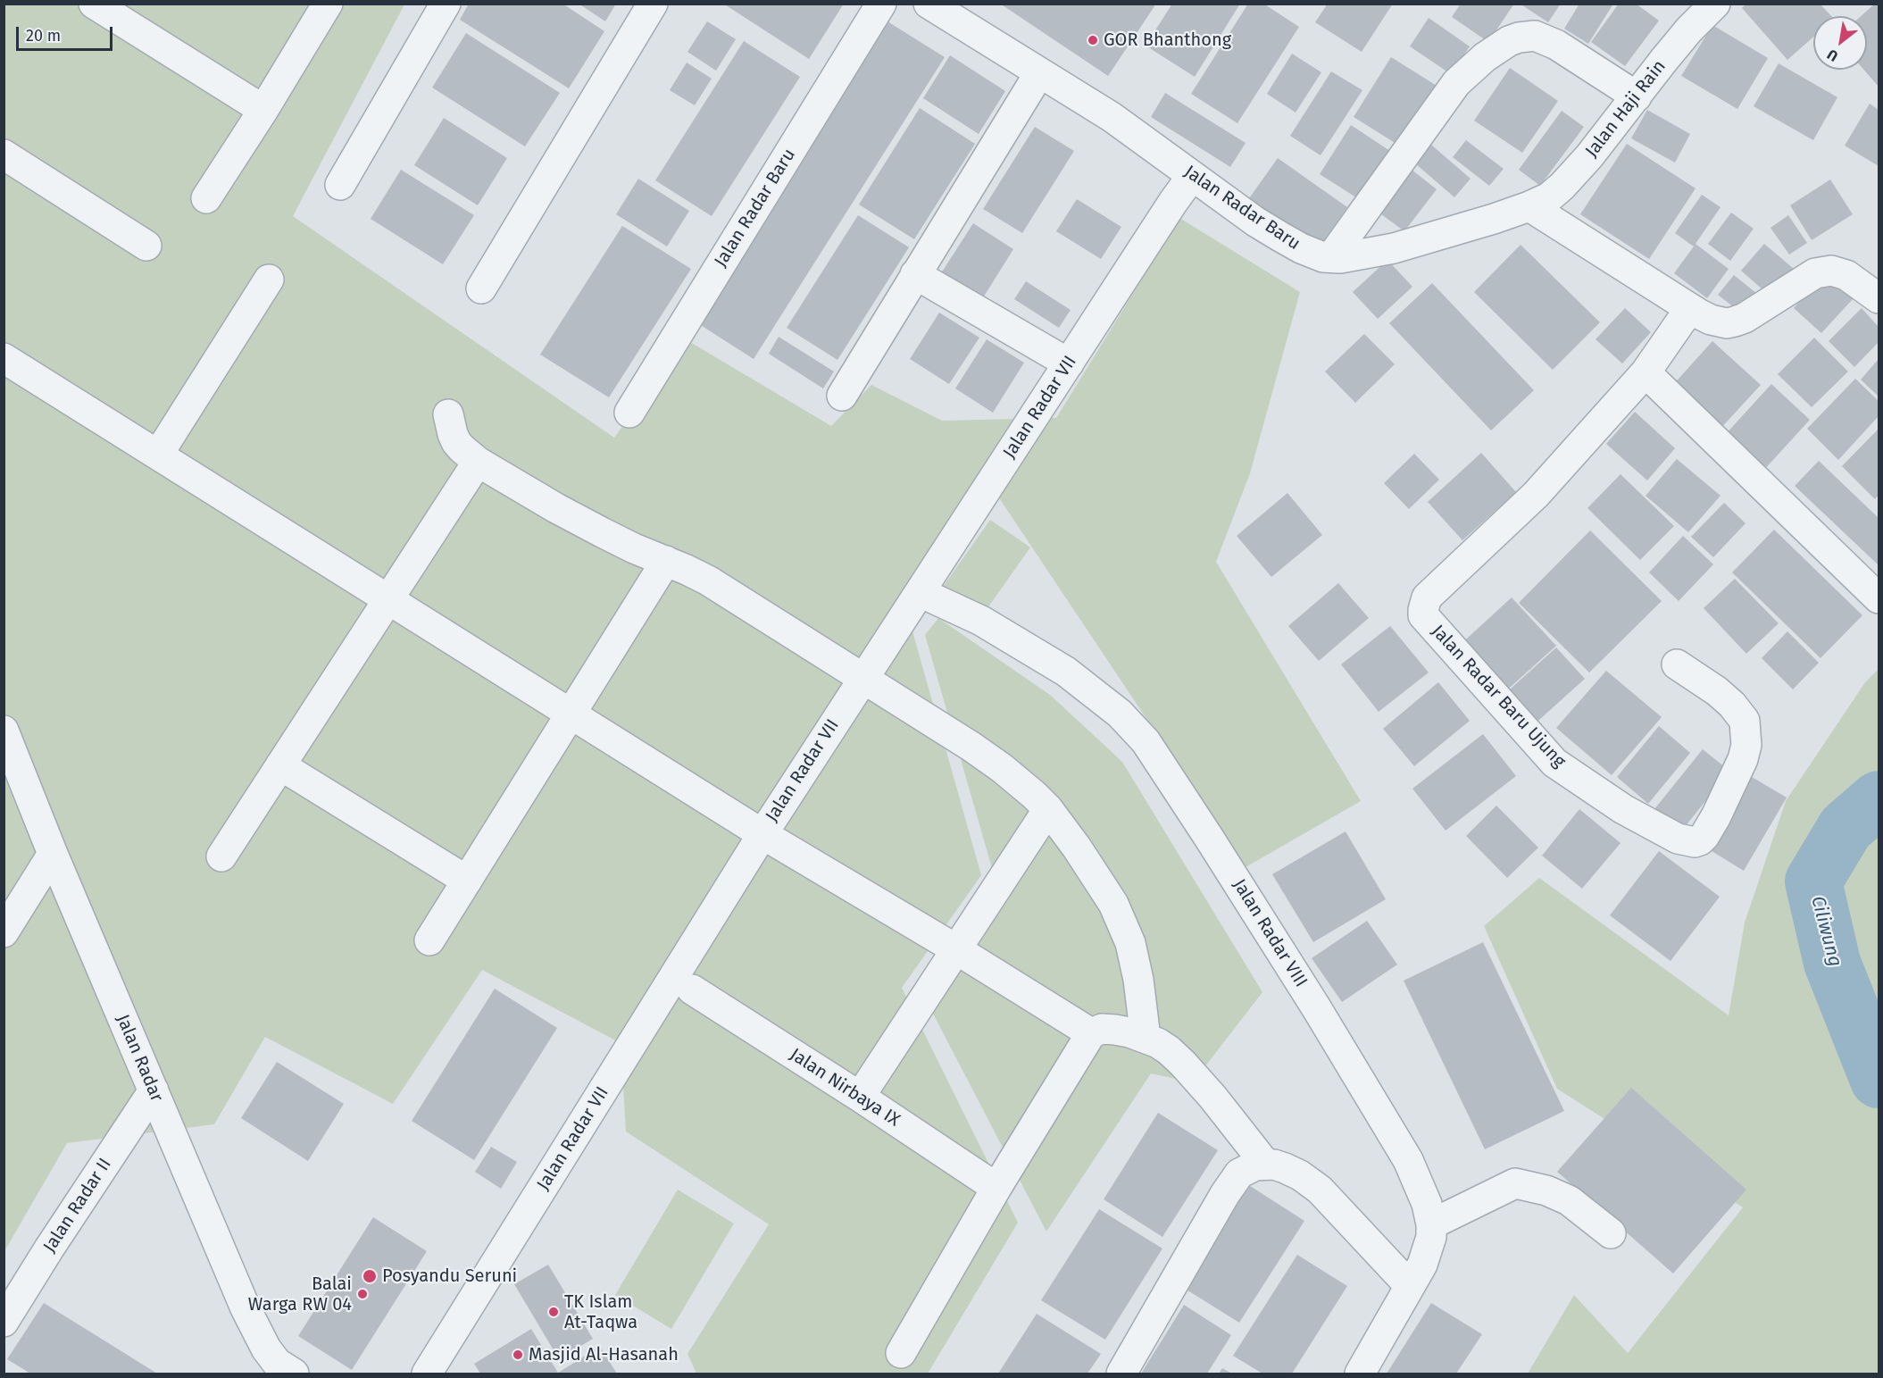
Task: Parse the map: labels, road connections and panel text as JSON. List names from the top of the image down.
{
  "streets": {
    "street": [
      "Jalan Haji Rain",
      "Jalan Radar Baru",
      "Jalan Radar VII",
      "Jalan Radar Baru Ujung",
      "Jalan Radar VIII",
      "Jalan Radar",
      "Jalan Nirbaya IX",
      "Jalan Radar II"
    ]
  },
  "crossings": [
    ["Jalan Haji Rain", "Jalan Radar Baru"],
    ["Jalan Radar Baru", "Jalan Radar VII"],
    ["Jalan Radar VII", "Jalan Radar VIII"],
    ["Jalan Radar", "Jalan Radar II"]
  ],
  "water": ["Ciliwung"],
  "places": [
    "GOR Bhanthong",
    "Posyandu Seruni",
    "Balai Warga RW 04",
    "TK Islam At-Taqwa",
    "Masjid Al-Hasanah"
  ],
  "scale_bar": "20 m",
  "north": "bottom left"
}
